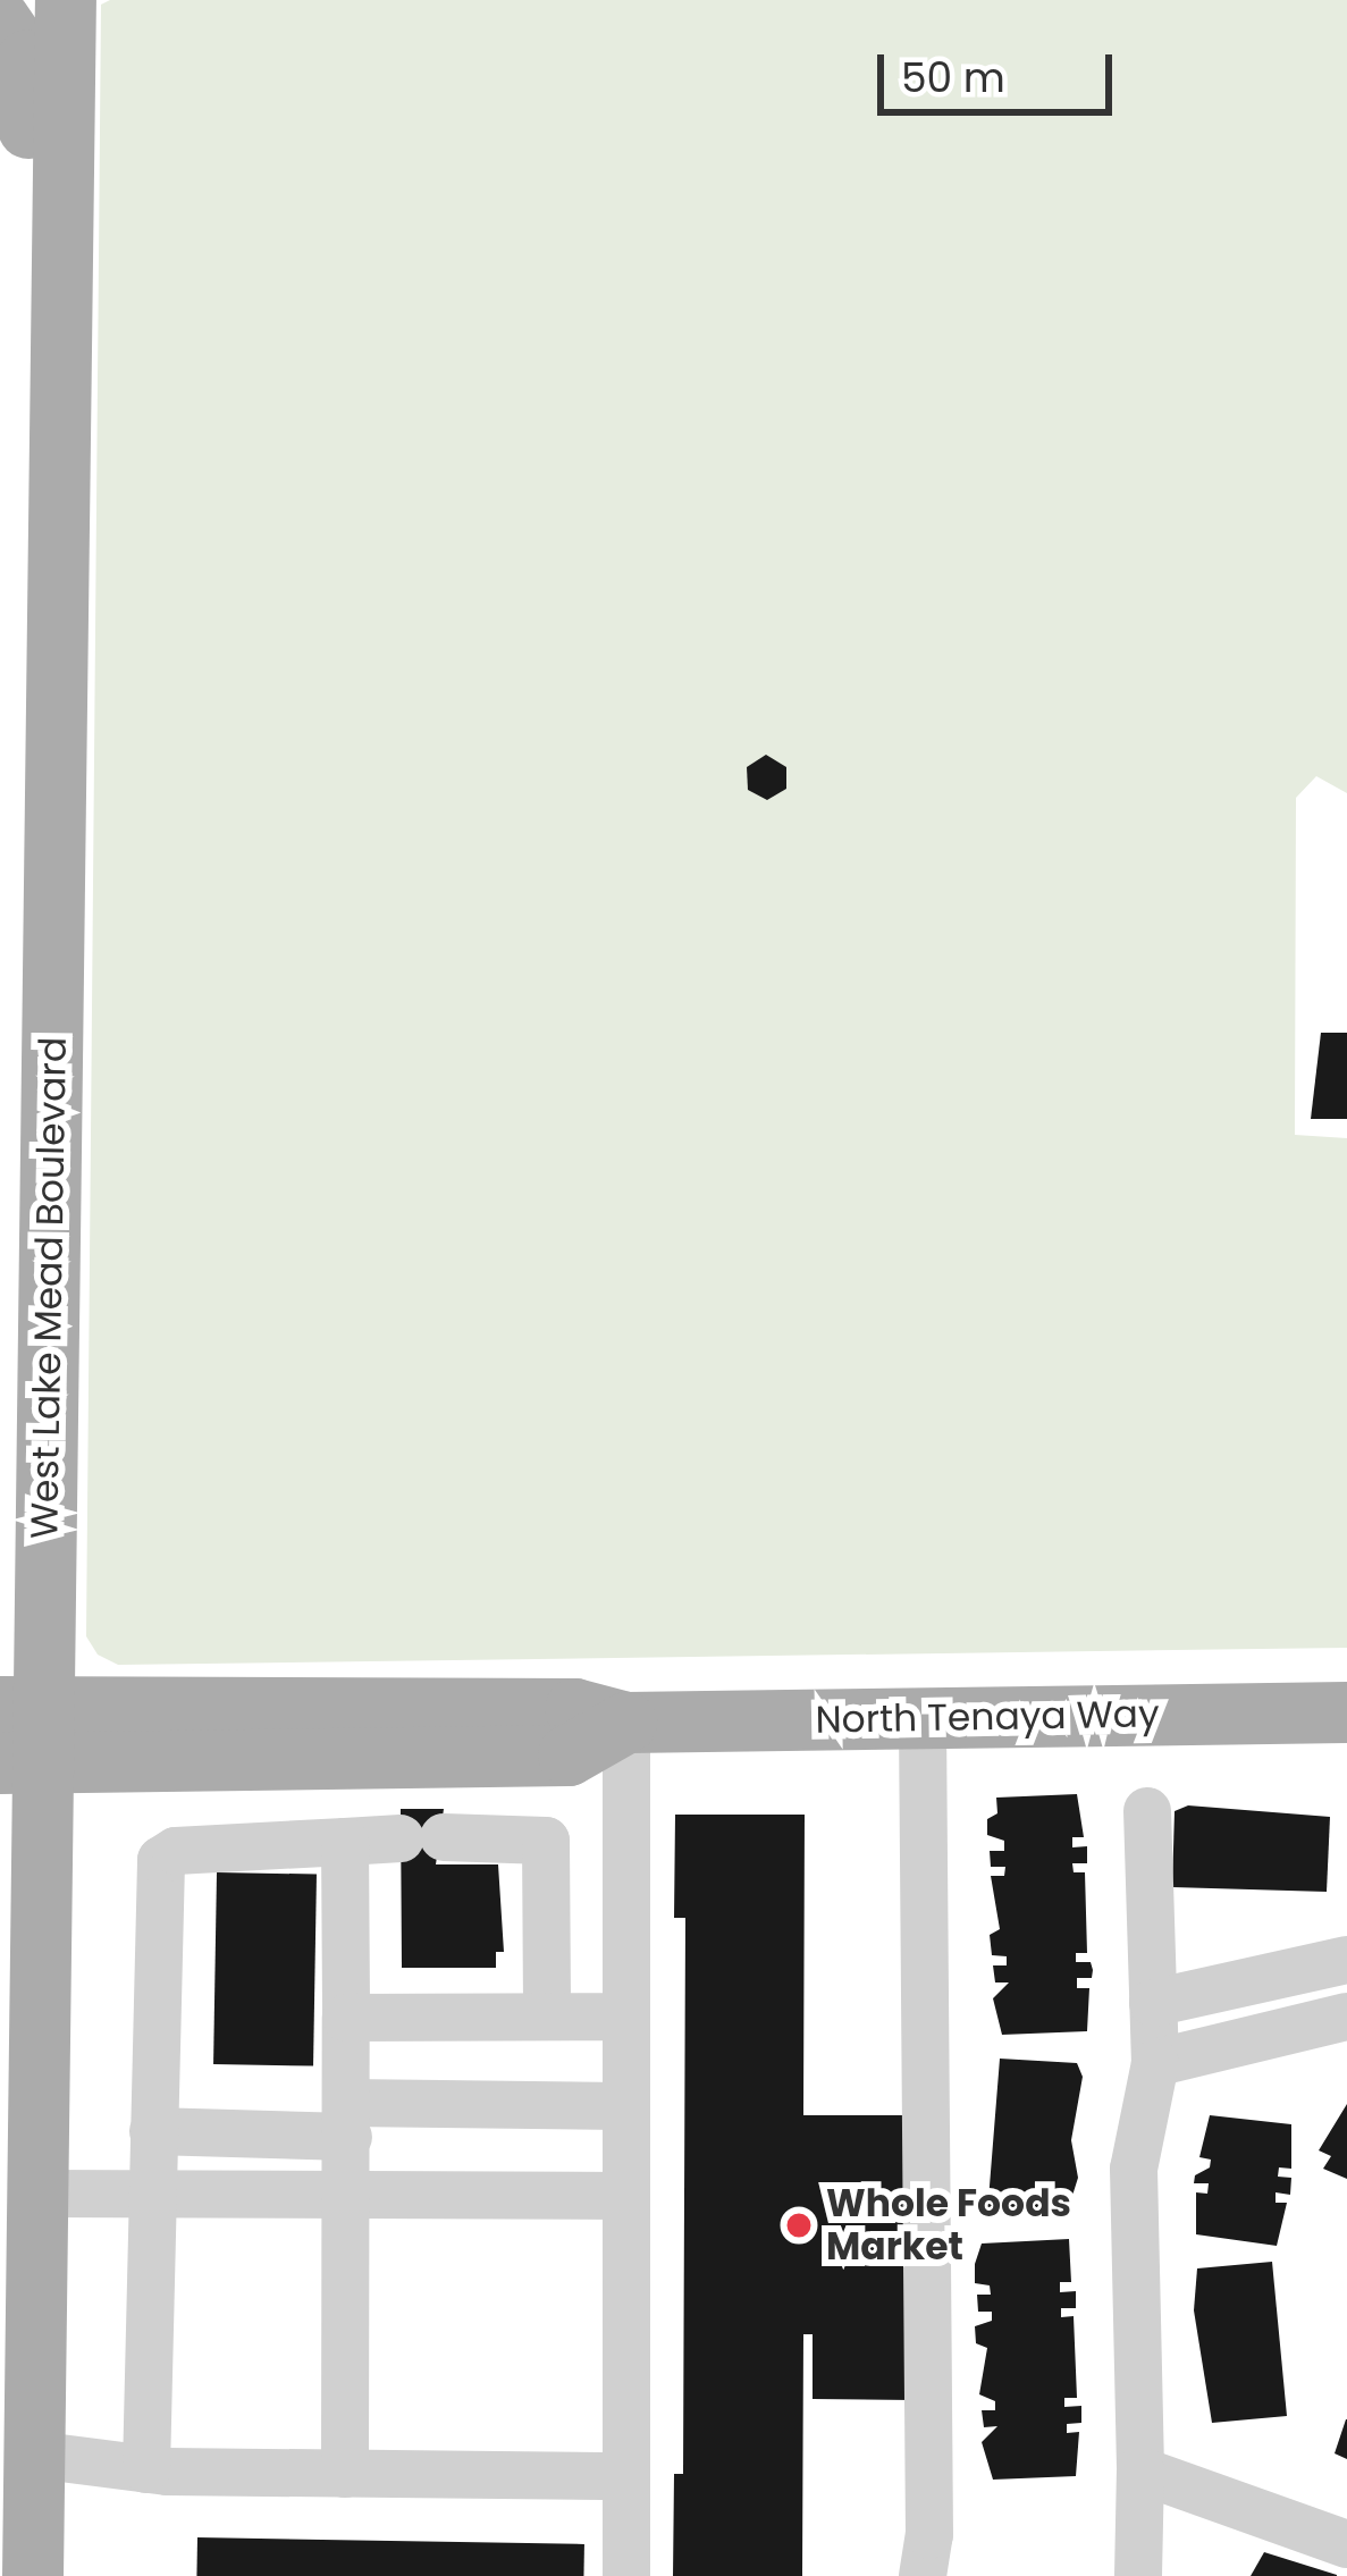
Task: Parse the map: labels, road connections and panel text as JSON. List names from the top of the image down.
{
  "streets": {
    "main road": ["West Lake Mead Boulevard", "North Tenaya Way"]
  },
  "crossings": [
    ["West Lake Mead Boulevard", "North Tenaya Way"]
  ],
  "places": ["Whole Foods Market"],
  "scale_bar": "50 m"
}
